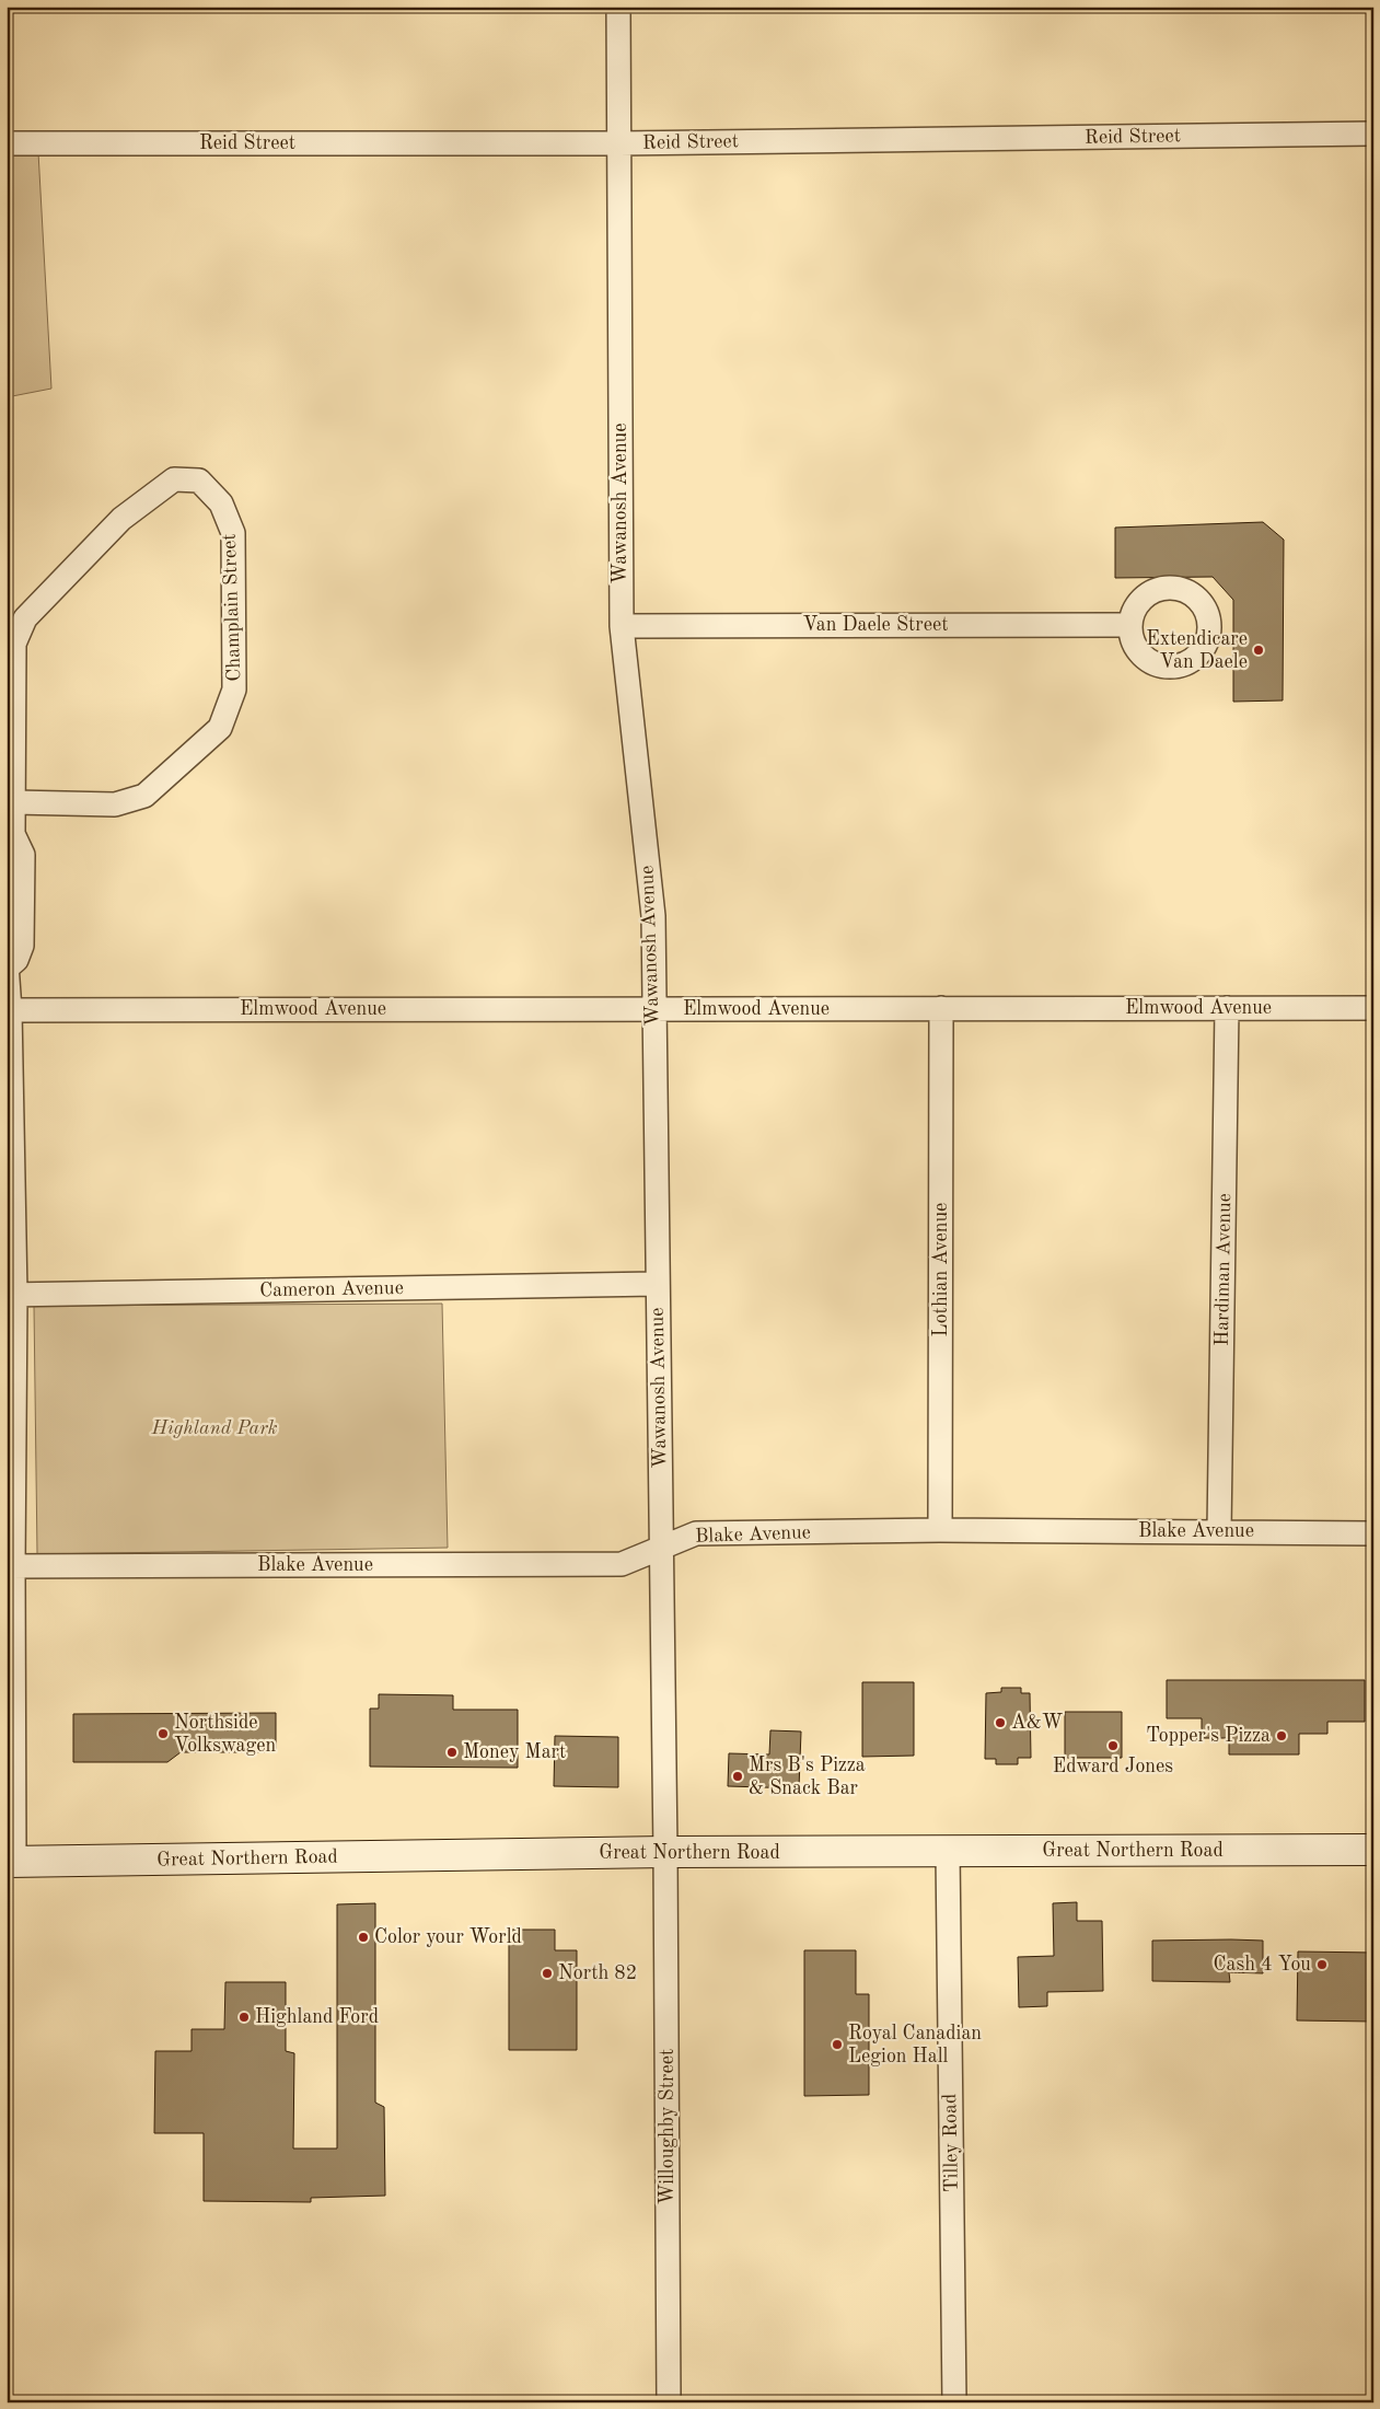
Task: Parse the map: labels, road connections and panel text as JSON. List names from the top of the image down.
{
  "streets": {
    "main road": ["Great Northern Road"],
    "street": [
      "Reid Street",
      "Wawanosh Avenue",
      "Champlain Street",
      "Van Daele Street",
      "Elmwood Avenue",
      "Lothian Avenue",
      "Hardiman Avenue",
      "Cameron Avenue",
      "Blake Avenue",
      "Willoughby Street",
      "Tilley Road"
    ]
  },
  "crossings": [
    ["Reid Street", "Wawanosh Avenue"],
    ["Wawanosh Avenue", "Van Daele Street"],
    ["Wawanosh Avenue", "Elmwood Avenue"],
    ["Wawanosh Avenue", "Cameron Avenue"],
    ["Wawanosh Avenue", "Blake Avenue"],
    ["Wawanosh Avenue", "Great Northern Road"],
    ["Wawanosh Avenue", "Willoughby Street"],
    ["Champlain Street", "Elmwood Avenue"],
    ["Champlain Street", "Cameron Avenue"],
    ["Champlain Street", "Blake Avenue"],
    ["Champlain Street", "Great Northern Road"],
    ["Elmwood Avenue", "Lothian Avenue"],
    ["Elmwood Avenue", "Hardiman Avenue"],
    ["Lothian Avenue", "Blake Avenue"],
    ["Hardiman Avenue", "Blake Avenue"],
    ["Great Northern Road", "Willoughby Street"],
    ["Great Northern Road", "Tilley Road"]
  ],
  "parks": ["Highland Park"],
  "places": [
    "Extendicare Van Daele",
    "A&W",
    "Northside Volkswagen",
    "Topper's Pizza",
    "Edward Jones",
    "Money Mart",
    "Mrs B's Pizza & Snack Bar",
    "Color your World",
    "Cash 4 You",
    "North 82",
    "Highland Ford",
    "Royal Canadian Legion Hall"
  ]
}
